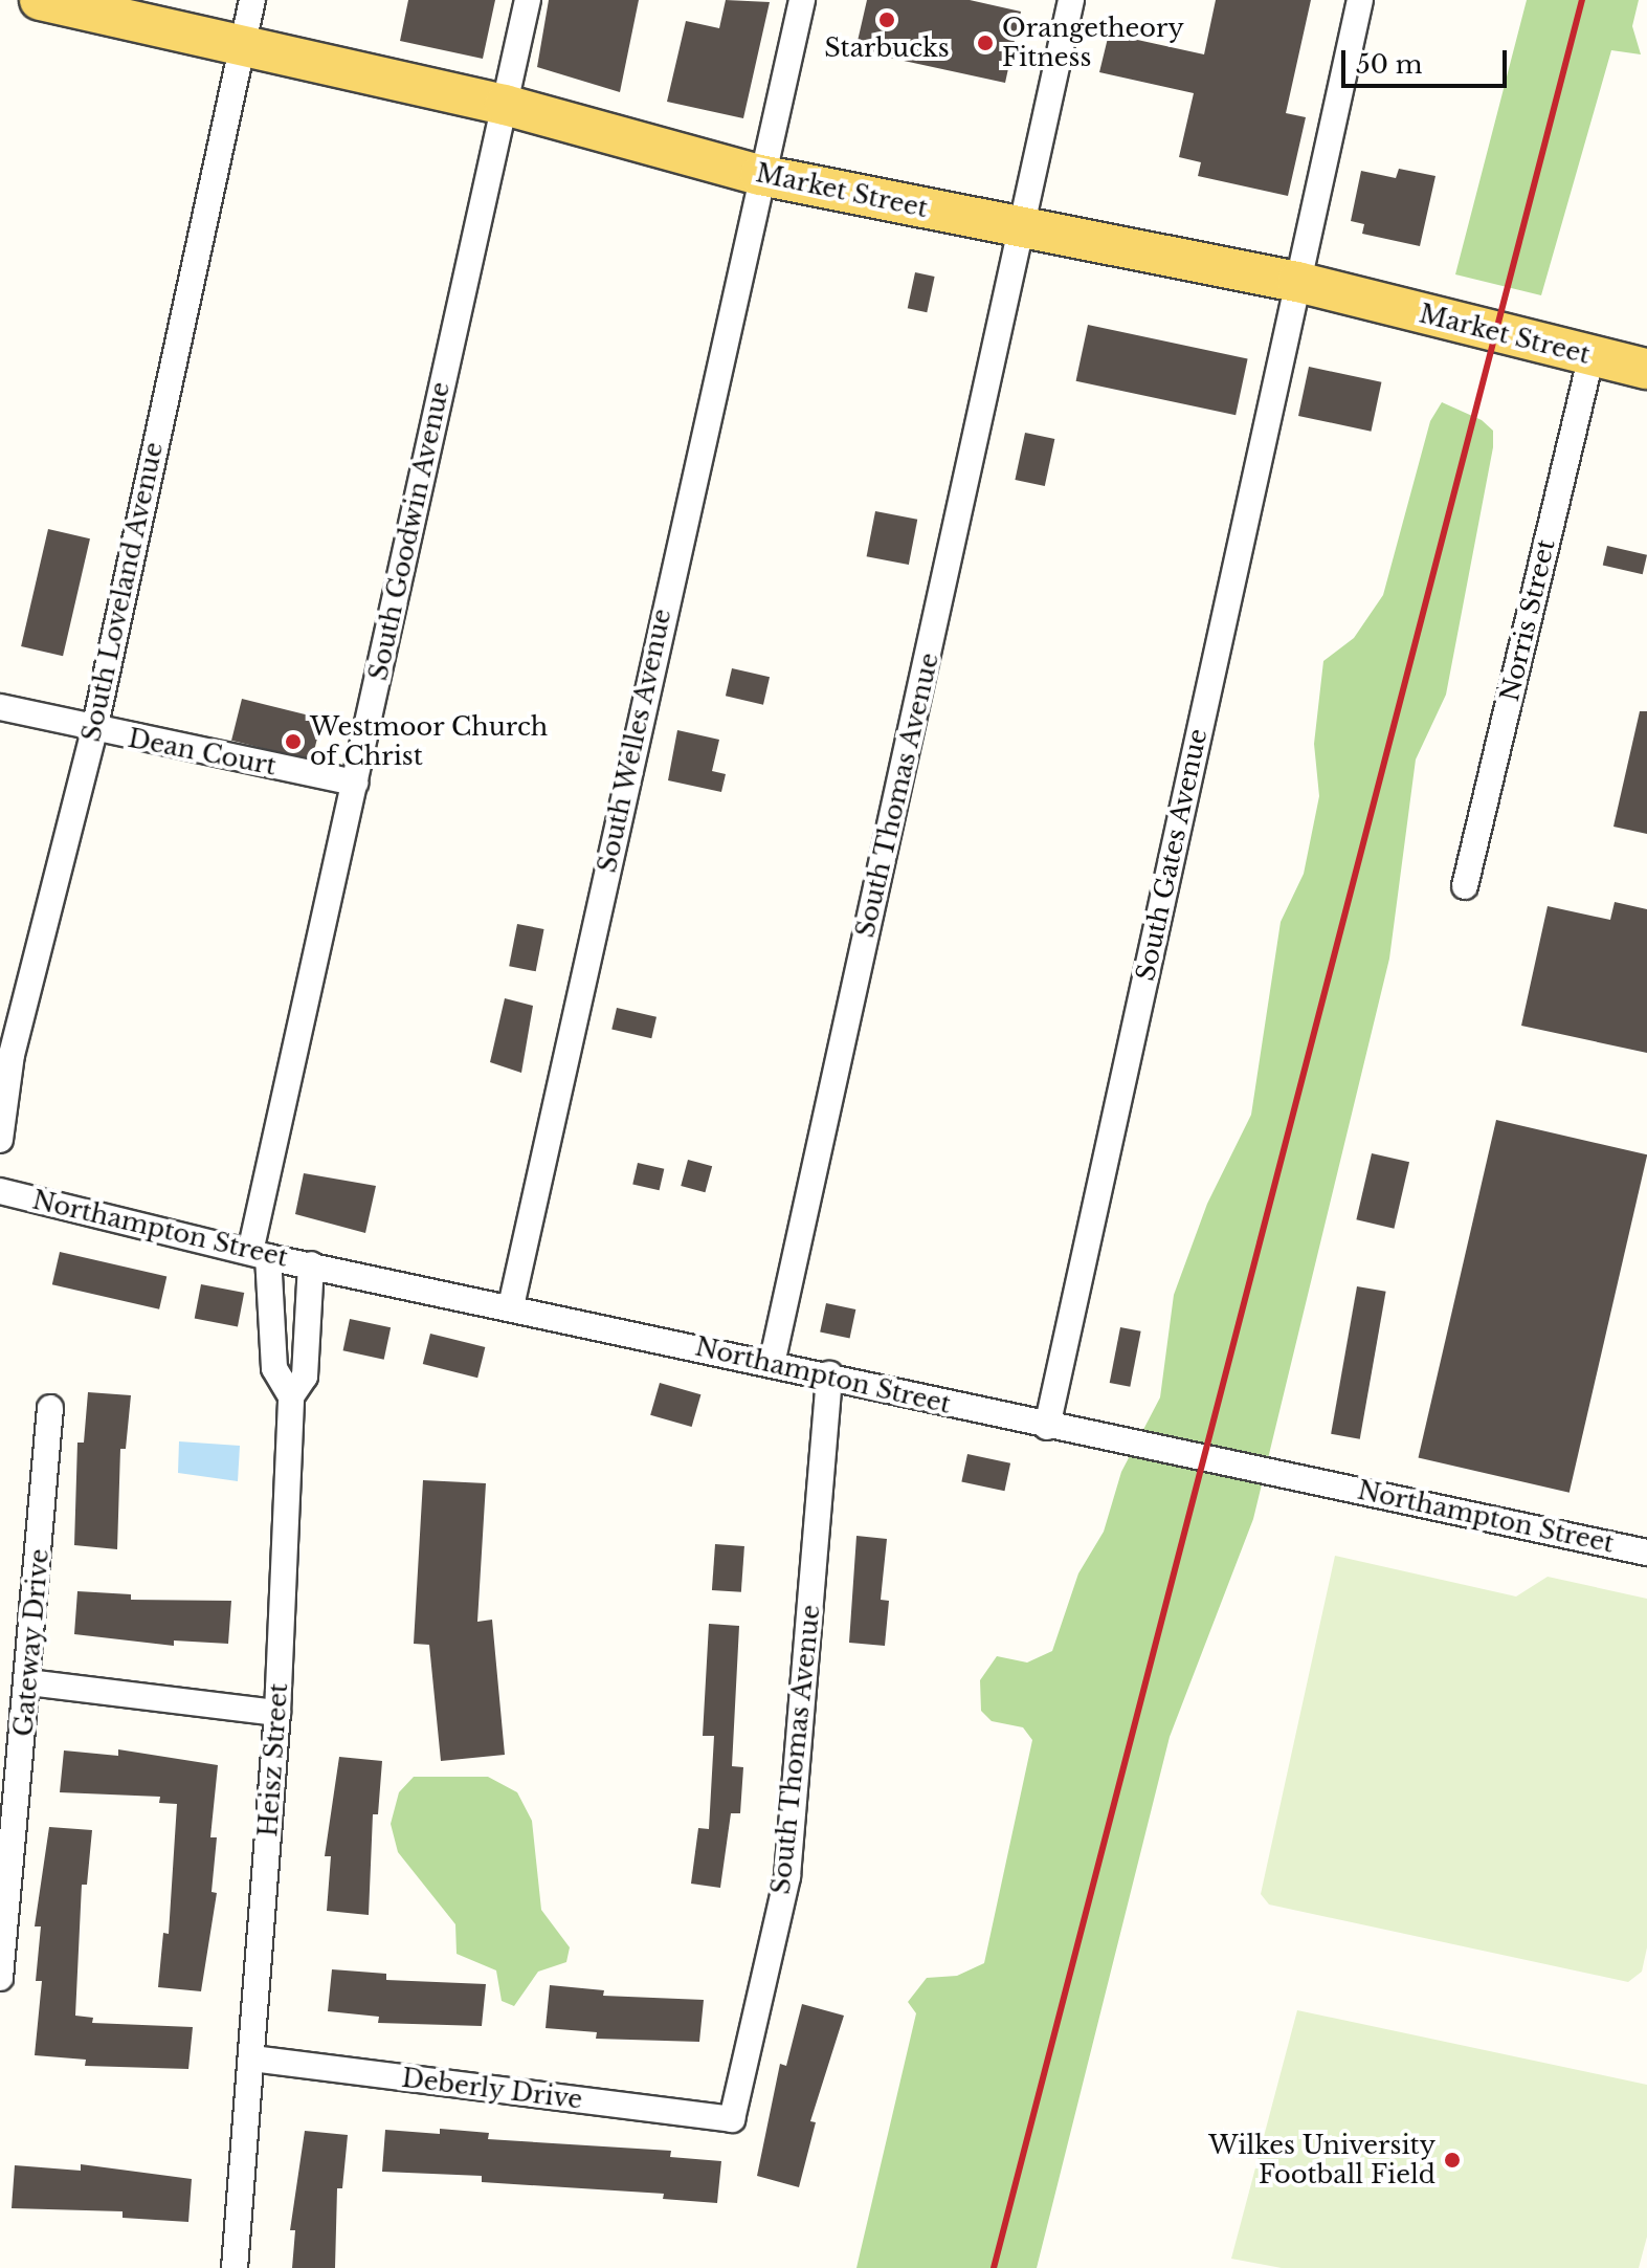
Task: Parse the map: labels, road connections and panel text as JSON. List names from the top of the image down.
{
  "streets": {
    "main road": ["Market Street"],
    "street": [
      "South Goodwin Avenue",
      "South Loveland Avenue",
      "Norris Street",
      "South Welles Avenue",
      "Dean Court",
      "South Thomas Avenue",
      "South Gates Avenue",
      "Northampton Street",
      "Gateway Drive",
      "Heisz Street",
      "Deberly Drive"
    ]
  },
  "crossings": [
    ["Market Street", "South Goodwin Avenue"],
    ["Market Street", "South Loveland Avenue"],
    ["Market Street", "Norris Street"],
    ["Market Street", "South Welles Avenue"],
    ["Market Street", "South Thomas Avenue"],
    ["Market Street", "South Gates Avenue"],
    ["South Goodwin Avenue", "Dean Court"],
    ["South Goodwin Avenue", "Northampton Street"],
    ["South Goodwin Avenue", "Heisz Street"],
    ["South Loveland Avenue", "Dean Court"],
    ["South Welles Avenue", "Northampton Street"],
    ["South Thomas Avenue", "Northampton Street"],
    ["South Thomas Avenue", "Deberly Drive"],
    ["South Gates Avenue", "Northampton Street"],
    ["Northampton Street", "Heisz Street"],
    ["Heisz Street", "Deberly Drive"]
  ],
  "places": [
    "Starbucks",
    "Orangetheory Fitness",
    "Westmoor Church of Christ",
    "Wilkes University Football Field"
  ],
  "scale_bar": "50 m"
}
